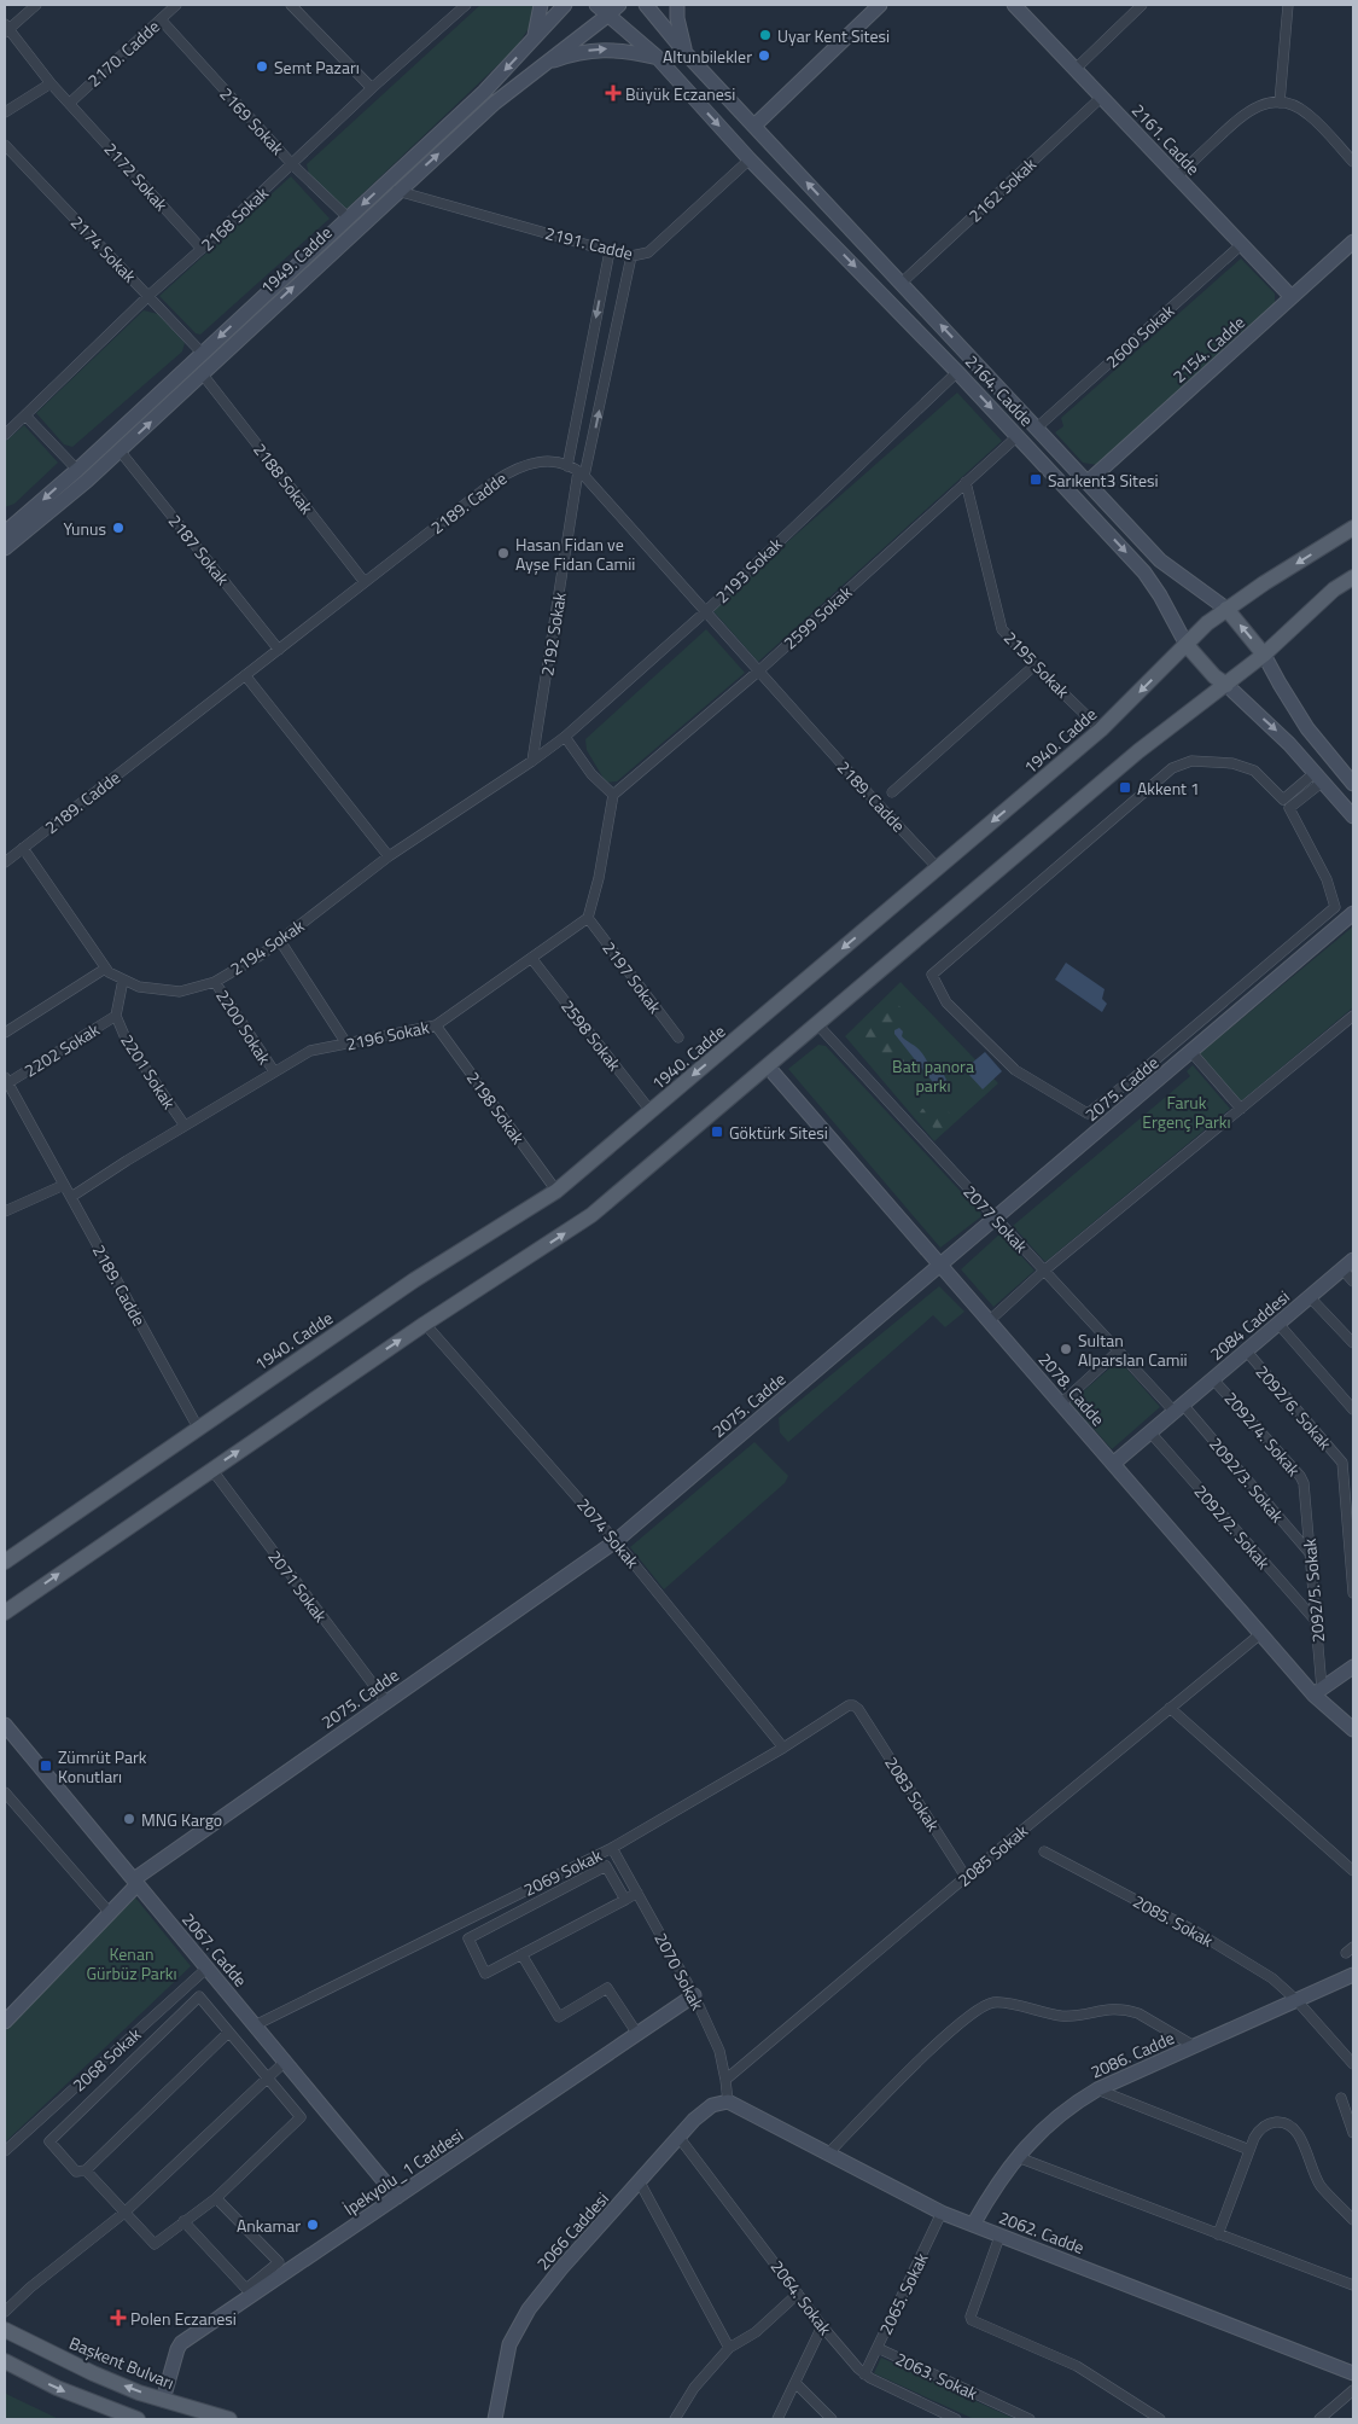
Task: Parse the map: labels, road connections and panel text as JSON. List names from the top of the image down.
{
  "streets": {
    "main road": ["2164. Cadde", "1940. Cadde", "Başkent Bulvarı"],
    "street": [
      "2170. Cadde",
      "2169 Sokak",
      "2161. Cadde",
      "2172 Sokak",
      "2162 Sokak",
      "2168 Sokak",
      "2191. Cadde",
      "2174 Sokak",
      "1949. Cadde",
      "2600 Sokak",
      "2154. Cadde",
      "2188 Sokak",
      "2189. Cadde",
      "2187 Sokak",
      "2193 Sokak",
      "2599 Sokak",
      "2192 Sokak",
      "2195 Sokak",
      "2194 Sokak",
      "2197 Sokak",
      "2200 Sokak",
      "2196 Sokak",
      "2598 Sokak",
      "2202 Sokak",
      "2201 Sokak",
      "2075. Cadde",
      "2198 Sokak",
      "2077 Sokak",
      "2084 Caddesi",
      "2078. Cadde",
      "2092/6. Sokak",
      "2092/4. Sokak",
      "2092/3. Sokak",
      "2092/2. Sokak",
      "2074 Sokak",
      "2071 Sokak",
      "2092/5. Sokak",
      "2083 Sokak",
      "2085 Sokak",
      "2069 Sokak",
      "2085. Sokak",
      "2067. Cadde",
      "2070 Sokak",
      "2086. Cadde",
      "2068 Sokak",
      "İpekyolu_1 Caddesi",
      "2066 Caddesi",
      "2062. Cadde",
      "2065. Sokak",
      "2064. Sokak",
      "2063. Sokak"
    ]
  },
  "crossings": [
    ["2170. Cadde", "2169 Sokak"],
    ["2170. Cadde", "2172 Sokak"],
    ["2169 Sokak", "2168 Sokak"],
    ["2169 Sokak", "1949. Cadde"],
    ["2161. Cadde", "2162 Sokak"],
    ["2161. Cadde", "2600 Sokak"],
    ["2161. Cadde", "2154. Cadde"],
    ["2172 Sokak", "2168 Sokak"],
    ["2162 Sokak", "2164. Cadde"],
    ["2168 Sokak", "2174 Sokak"],
    ["2191. Cadde", "1949. Cadde"],
    ["2191. Cadde", "2164. Cadde"],
    ["2191. Cadde", "2192 Sokak"],
    ["2174 Sokak", "1949. Cadde"],
    ["1949. Cadde", "2164. Cadde"],
    ["1949. Cadde", "2188 Sokak"],
    ["1949. Cadde", "2187 Sokak"],
    ["2600 Sokak", "2164. Cadde"],
    ["2154. Cadde", "2164. Cadde"],
    ["2164. Cadde", "2193 Sokak"],
    ["2164. Cadde", "2599 Sokak"],
    ["2164. Cadde", "1940. Cadde"],
    ["2188 Sokak", "2189. Cadde"],
    ["2189. Cadde", "2187 Sokak"],
    ["2189. Cadde", "2193 Sokak"],
    ["2189. Cadde", "2599 Sokak"],
    ["2189. Cadde", "2192 Sokak"],
    ["2189. Cadde", "1940. Cadde"],
    ["2189. Cadde", "2194 Sokak"],
    ["2189. Cadde", "2196 Sokak"],
    ["2189. Cadde", "2202 Sokak"],
    ["2193 Sokak", "2192 Sokak"],
    ["2193 Sokak", "2194 Sokak"],
    ["2599 Sokak", "2195 Sokak"],
    ["2192 Sokak", "2194 Sokak"],
    ["2195 Sokak", "1940. Cadde"],
    ["1940. Cadde", "2598 Sokak"],
    ["1940. Cadde", "2198 Sokak"],
    ["2194 Sokak", "2200 Sokak"],
    ["2194 Sokak", "2201 Sokak"],
    ["2197 Sokak", "2196 Sokak"],
    ["2200 Sokak", "2196 Sokak"],
    ["2196 Sokak", "2598 Sokak"],
    ["2196 Sokak", "2201 Sokak"],
    ["2196 Sokak", "2198 Sokak"],
    ["2202 Sokak", "2201 Sokak"],
    ["2075. Cadde", "2077 Sokak"],
    ["2075. Cadde", "2078. Cadde"],
    ["2075. Cadde", "2074 Sokak"],
    ["2075. Cadde", "2071 Sokak"],
    ["2075. Cadde", "2067. Cadde"],
    ["2077 Sokak", "2084 Caddesi"],
    ["2077 Sokak", "2092/3. Sokak"],
    ["2084 Caddesi", "2078. Cadde"],
    ["2084 Caddesi", "2092/6. Sokak"],
    ["2084 Caddesi", "2092/4. Sokak"],
    ["2084 Caddesi", "2092/3. Sokak"],
    ["2084 Caddesi", "2092/2. Sokak"],
    ["2078. Cadde", "2092/5. Sokak"],
    ["2078. Cadde", "2085 Sokak"],
    ["2092/4. Sokak", "2092/5. Sokak"],
    ["2092/3. Sokak", "2092/5. Sokak"],
    ["2092/2. Sokak", "2092/5. Sokak"],
    ["2074 Sokak", "2069 Sokak"],
    ["2083 Sokak", "2085 Sokak"],
    ["2083 Sokak", "2069 Sokak"],
    ["2085 Sokak", "2070 Sokak"],
    ["2069 Sokak", "2067. Cadde"],
    ["2069 Sokak", "2070 Sokak"],
    ["2085. Sokak", "2086. Cadde"],
    ["2067. Cadde", "2068 Sokak"],
    ["2067. Cadde", "İpekyolu_1 Caddesi"],
    ["2070 Sokak", "İpekyolu_1 Caddesi"],
    ["2070 Sokak", "2066 Caddesi"],
    ["2070 Sokak", "2062. Cadde"],
    ["2086. Cadde", "2062. Cadde"],
    ["İpekyolu_1 Caddesi", "Başkent Bulvarı"],
    ["2066 Caddesi", "2062. Cadde"],
    ["2066 Caddesi", "2064. Sokak"],
    ["2062. Cadde", "2065. Sokak"],
    ["2065. Sokak", "2064. Sokak"],
    ["2065. Sokak", "2063. Sokak"]
  ],
  "parks": ["Batı panora parkı", "Faruk Ergenç Parkı", "Kenan Gürbüz Parkı"],
  "places": {
    "other": [
      "Uyar Kent Sitesi",
      "Altunbilekler",
      "Semt Pazarı",
      "Yunus",
      "Hasan Fidan ve Ayşe Fidan Camii",
      "Sultan Alparslan Camii",
      "MNG Kargo",
      "Ankamar"
    ],
    "health": ["Büyük Eczanesi", "Polen Eczanesi"],
    "transit": [
      "Sarıkent3 Sitesi",
      "Akkent 1",
      "Göktürk Sitesi",
      "Zümrüt Park Konutları"
    ]
  }
}
